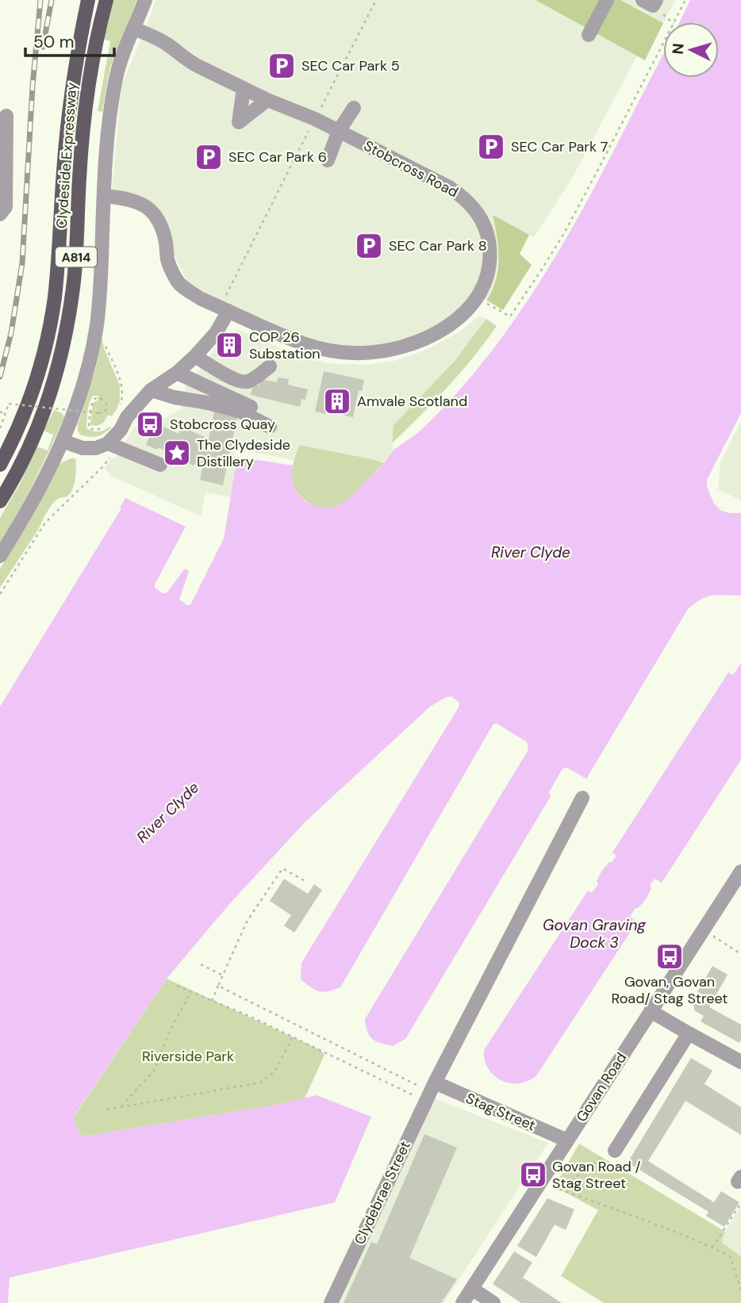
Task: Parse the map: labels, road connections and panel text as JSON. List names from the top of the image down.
{
  "streets": {
    "main road": ["Clydeside Expressway", "A814"],
    "street": [
      "Stobcross Road",
      "Govan Road",
      "Stag Street",
      "Clydebrae Street"
    ]
  },
  "crossings": [
    ["Govan Road", "Stag Street"],
    ["Stag Street", "Clydebrae Street"]
  ],
  "water": ["River Clyde", "Govan Graving Dock 3"],
  "parks": ["Riverside Park"],
  "places": {
    "parking": [
      "SEC Car Park 5",
      "SEC Car Park 7",
      "SEC Car Park 6",
      "SEC Car Park 8"
    ],
    "building": ["COP 26 Substation", "Amvale Scotland"],
    "bus stop": ["Stobcross Quay", "Govan, Govan Road/ Stag Street", "Govan Road / Stag Street"],
    "place": ["The Clydeside Distillery"]
  },
  "scale_bar": "50 m",
  "north": "left"
}
